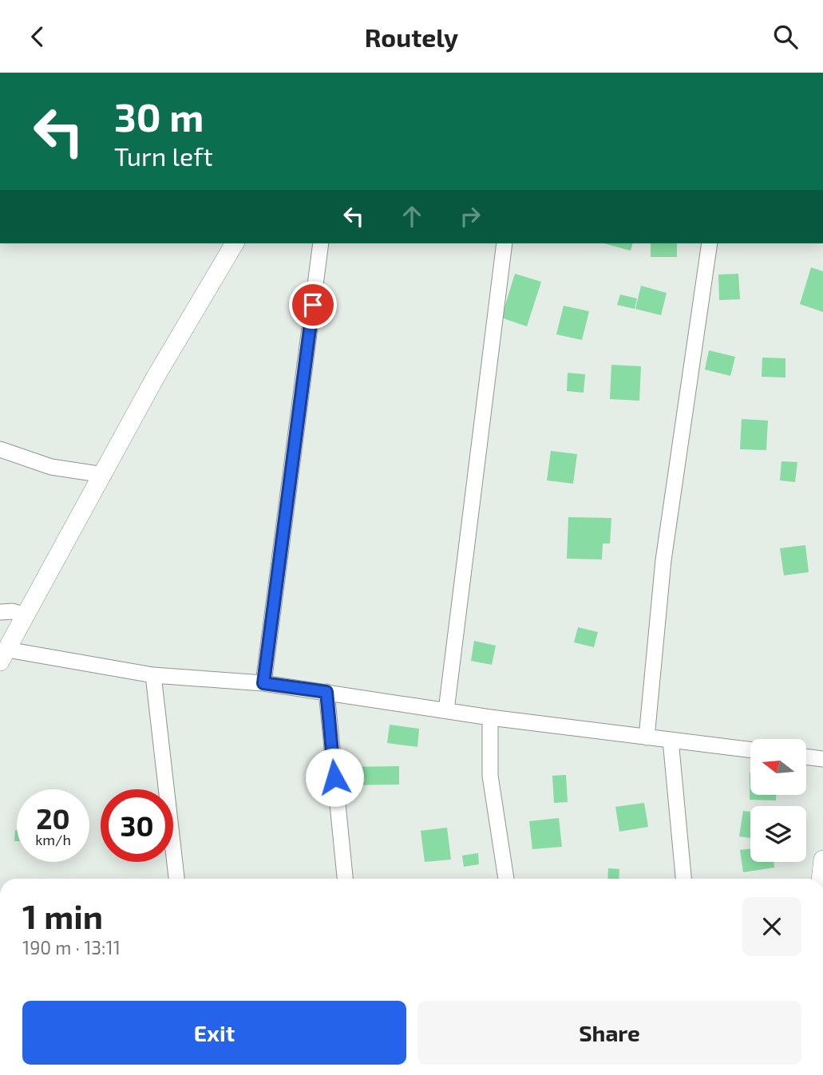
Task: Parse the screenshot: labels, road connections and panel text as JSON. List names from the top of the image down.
{
  "north": "left",
  "page": {
    "header": "Routely",
    "turn": ["30 m", "Turn left"],
    "speed": "20 km/h",
    "limit": "30",
    "heading": ["1 min", "190 m · 13:11"],
    "buttons": ["Exit", "Share"]
  }
}
